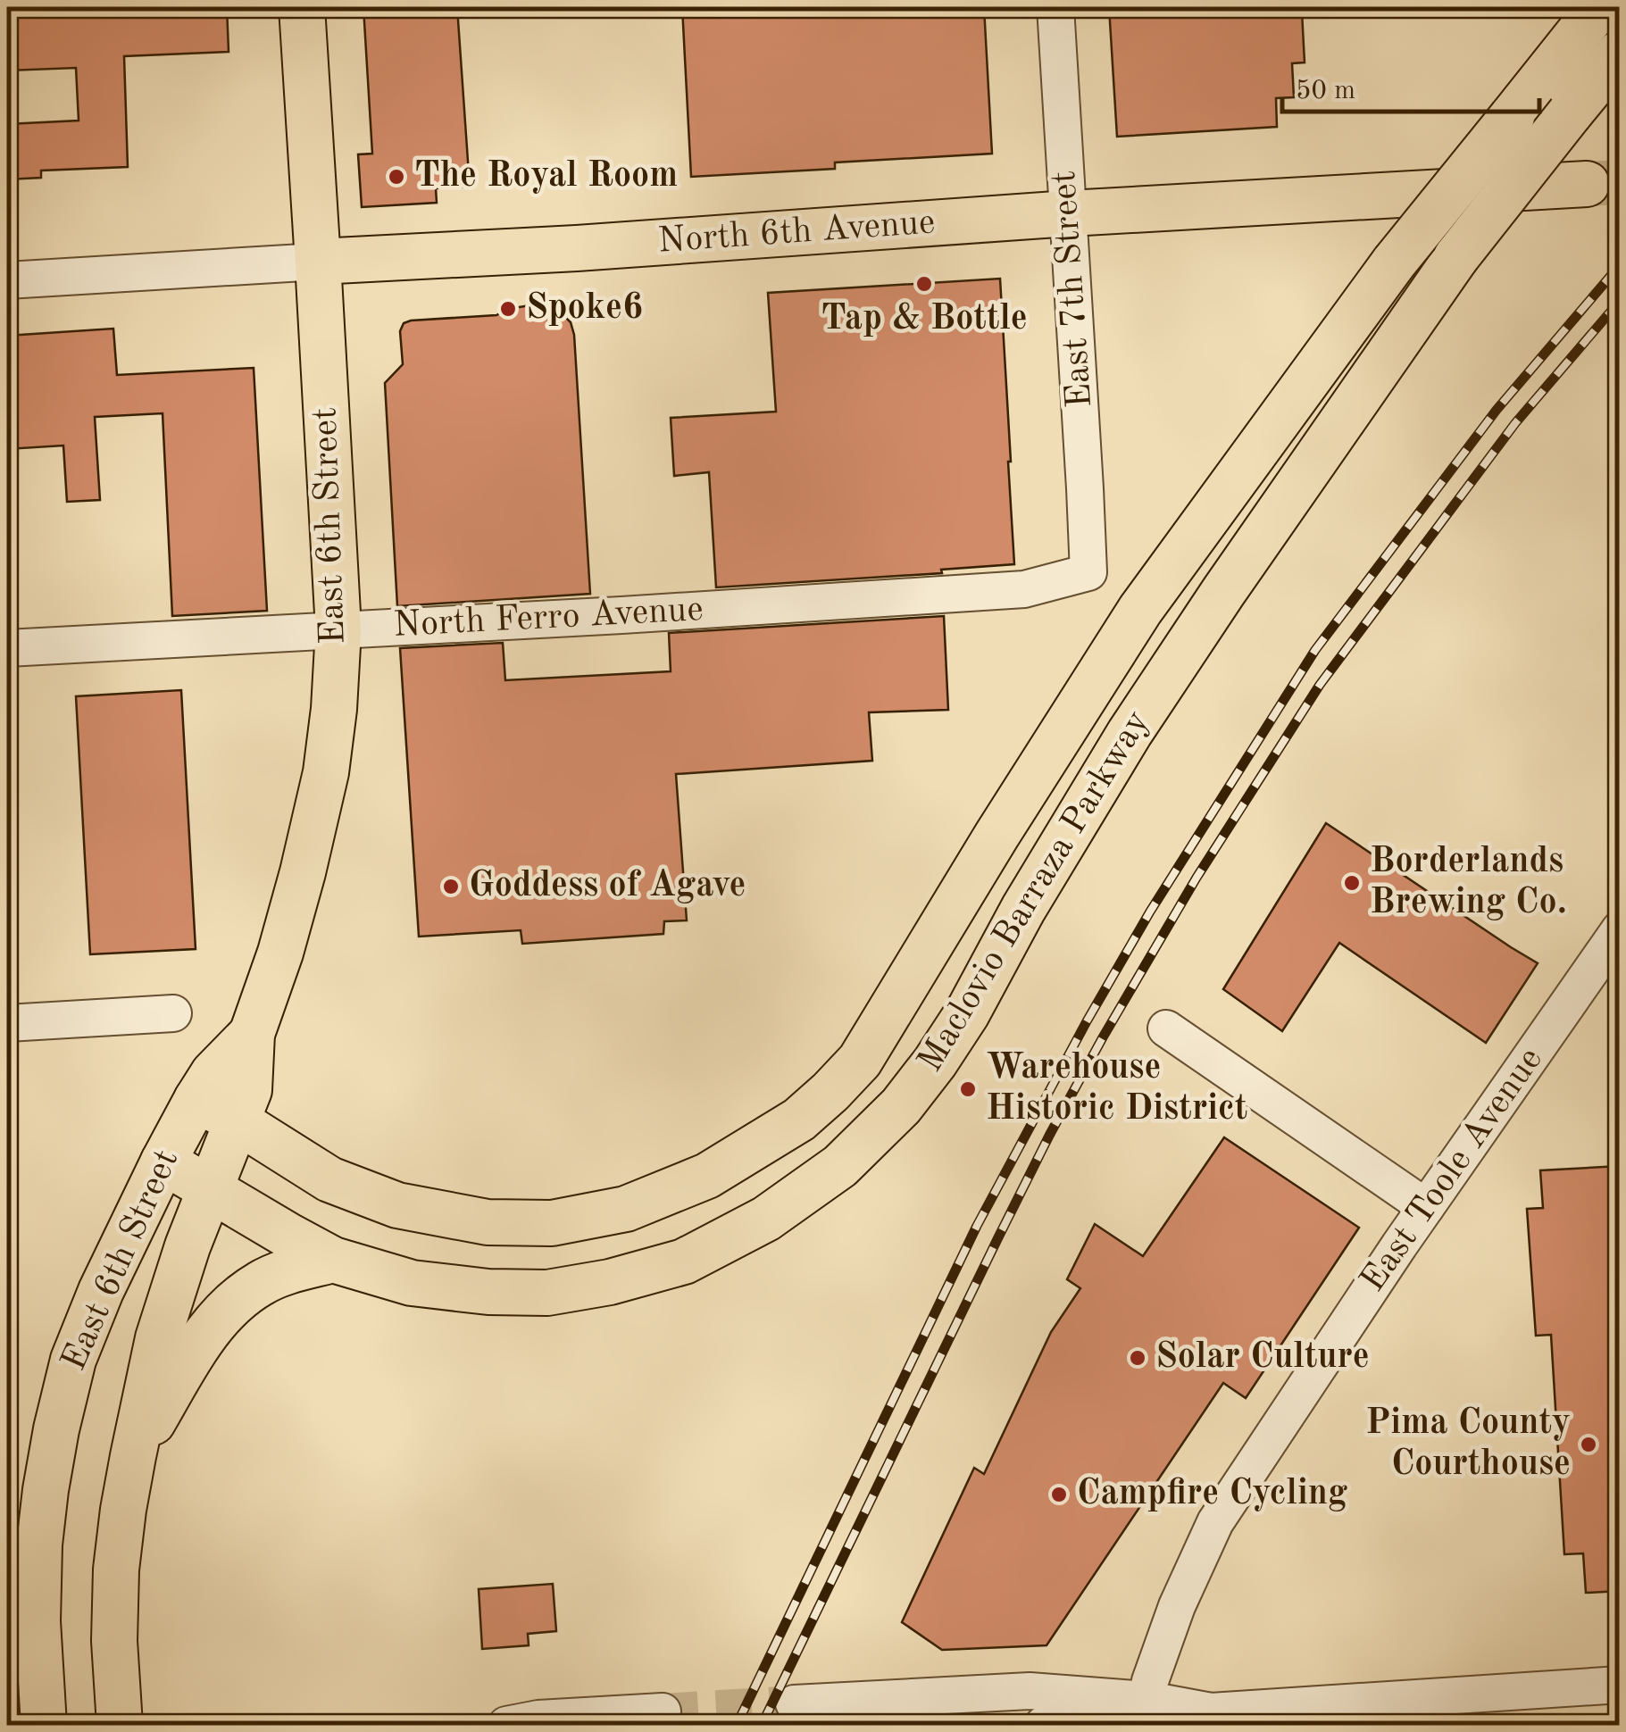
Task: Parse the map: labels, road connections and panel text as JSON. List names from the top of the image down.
{
  "streets": {
    "main road": ["North 6th Avenue", "East 6th Street", "Maclovio Barraza Parkway"],
    "street": ["East 7th Street", "North Ferro Avenue", "East Toole Avenue"]
  },
  "crossings": [
    ["North 6th Avenue", "East 7th Street"],
    ["North 6th Avenue", "East 6th Street"],
    ["East 7th Street", "North Ferro Avenue"],
    ["East 6th Street", "North Ferro Avenue"],
    ["East 6th Street", "Maclovio Barraza Parkway"]
  ],
  "places": [
    "The Royal Room",
    "Tap & Bottle",
    "Spoke6",
    "Borderlands Brewing Co.",
    "Goddess of Agave",
    "Warehouse Historic District",
    "Solar Culture",
    "Pima County Courthouse",
    "Campfire Cycling"
  ],
  "scale_bar": "50 m"
}
